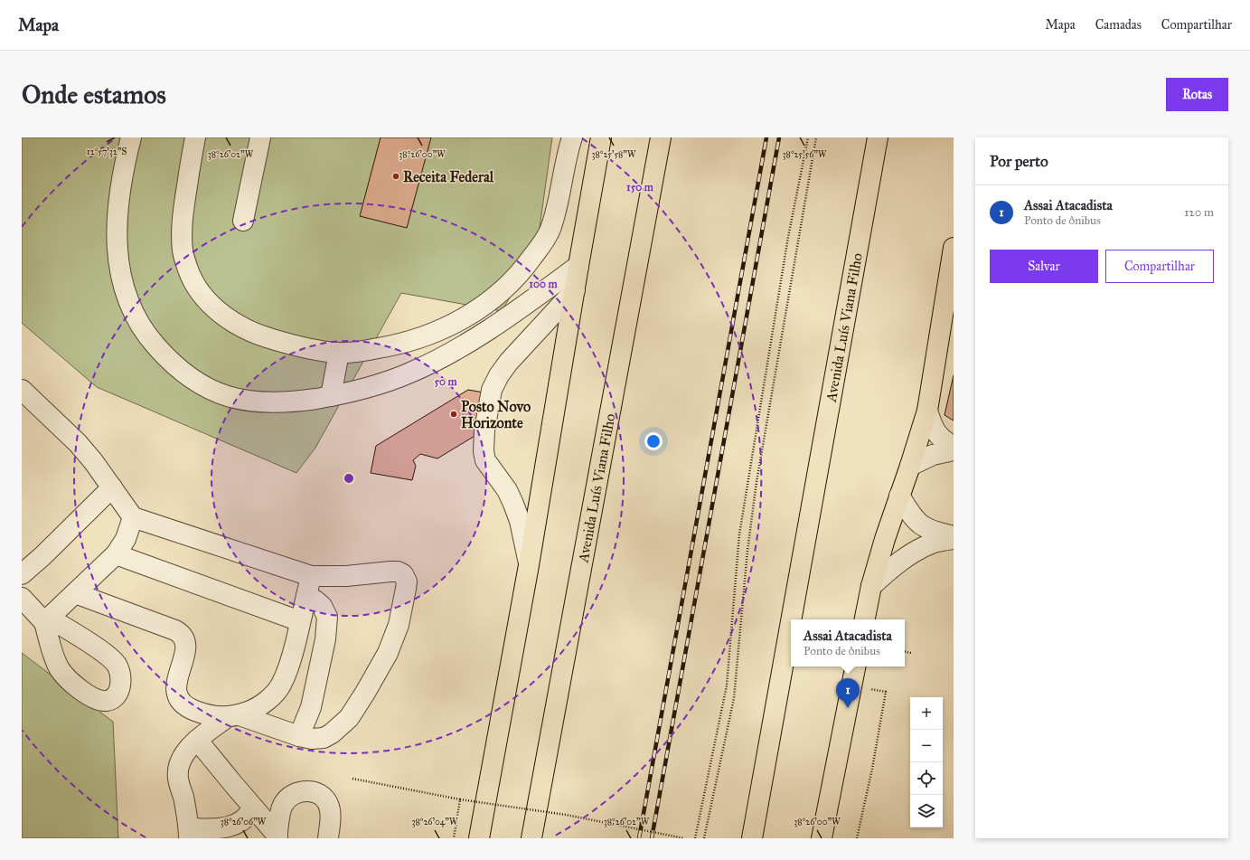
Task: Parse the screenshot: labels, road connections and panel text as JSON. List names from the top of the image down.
{
  "streets": {
    "main road": ["Avenida Luís Viana Filho"]
  },
  "places": ["Receita Federal", "Posto Novo Horizonte"],
  "page": {
    "header": "Mapa",
    "nav": ["Mapa", "Camadas", "Compartilhar"],
    "buttons": [
      "Rotas",
      ["Salvar", "Compartilhar"]
    ],
    "title": "Onde estamos",
    "heading": "Por perto",
    "list": [
      {
        "mark": "1",
        "name": "Assai Atacadista",
        "note": "Ponto de ônibus",
        "value": "120 m"
      }
    ],
    "popup": ["Assai Atacadista", "Ponto de ônibus"],
    "pins": "1",
    "map_buttons": ["+", "−"]
  },
  "coordinates": [
    "12°57'32\"S",
    "38°26'00\"W",
    "38°25'58\"W",
    "38°25'56\"W",
    "38°26'02\"W",
    "38°26'06\"W",
    "38°26'04\"W"
  ],
  "rings": ["150 m", "100 m", "50 m"]
}
